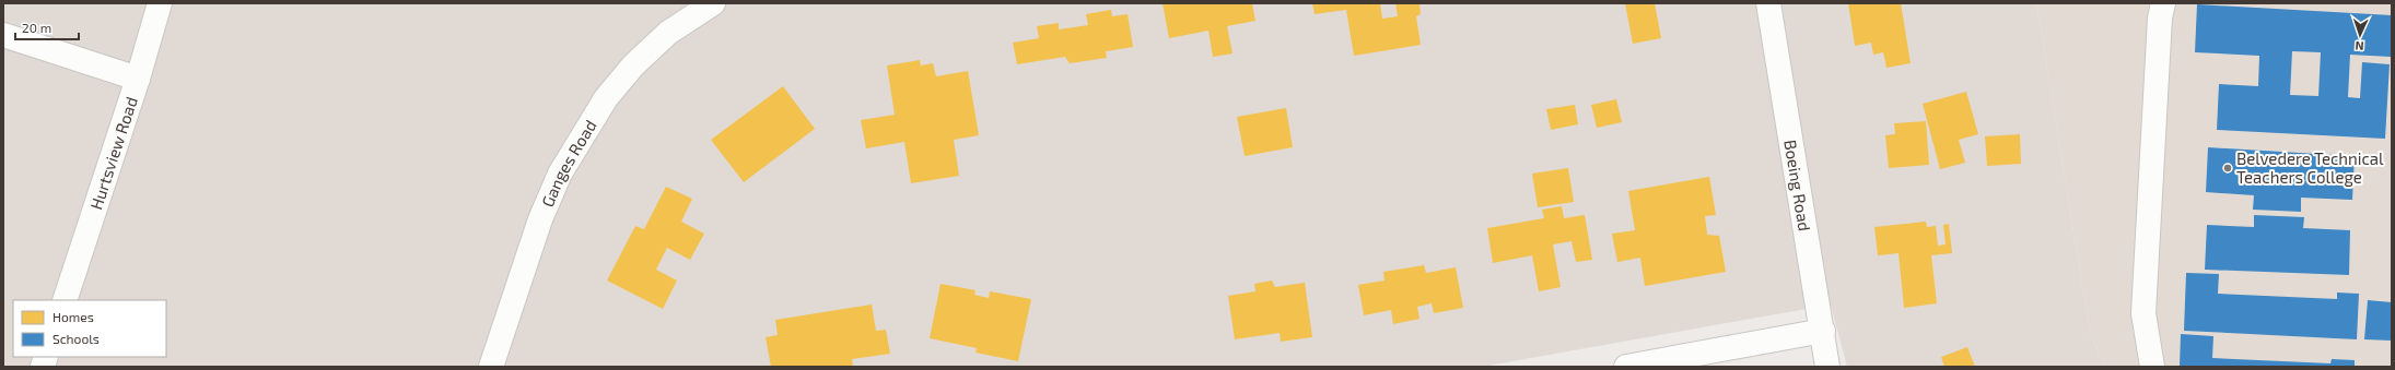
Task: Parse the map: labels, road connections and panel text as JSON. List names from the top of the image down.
{
  "streets": {
    "street": ["Hurtsview Road", "Ganges Road", "Boeing Road"]
  },
  "places": ["Belvedere Technical Teachers College"],
  "legend": ["Homes", "Schools"],
  "scale_bar": "20 m",
  "north": "bottom"
}
